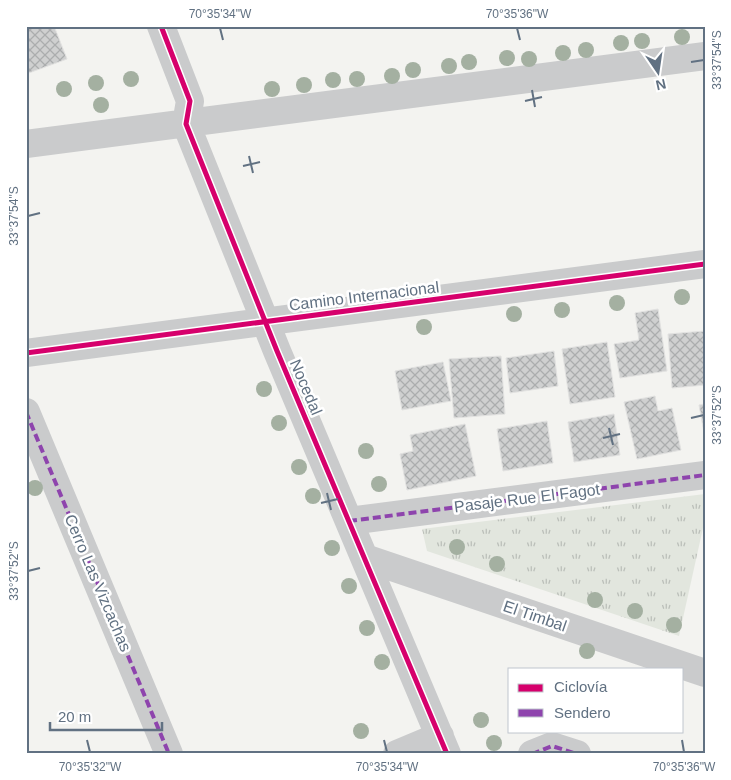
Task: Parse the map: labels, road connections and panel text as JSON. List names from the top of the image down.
{
  "streets": {
    "street": [
      "Camino Internacional",
      "Nocedal",
      "Pasaje Rue El Fagot",
      "Cerro Las Vizcachas",
      "El Timbal"
    ]
  },
  "crossings": [
    ["Camino Internacional", "Nocedal"],
    ["Nocedal", "Pasaje Rue El Fagot"],
    ["Nocedal", "El Timbal"]
  ],
  "legend": ["Ciclovía", "Sendero"],
  "scale_bar": "20 m",
  "north": "bottom",
  "coordinates": [
    "70°35'34\"W",
    "70°35'36\"W",
    "33°37'54\"S",
    "33°37'52\"S",
    "70°35'32\"W"
  ]
}
